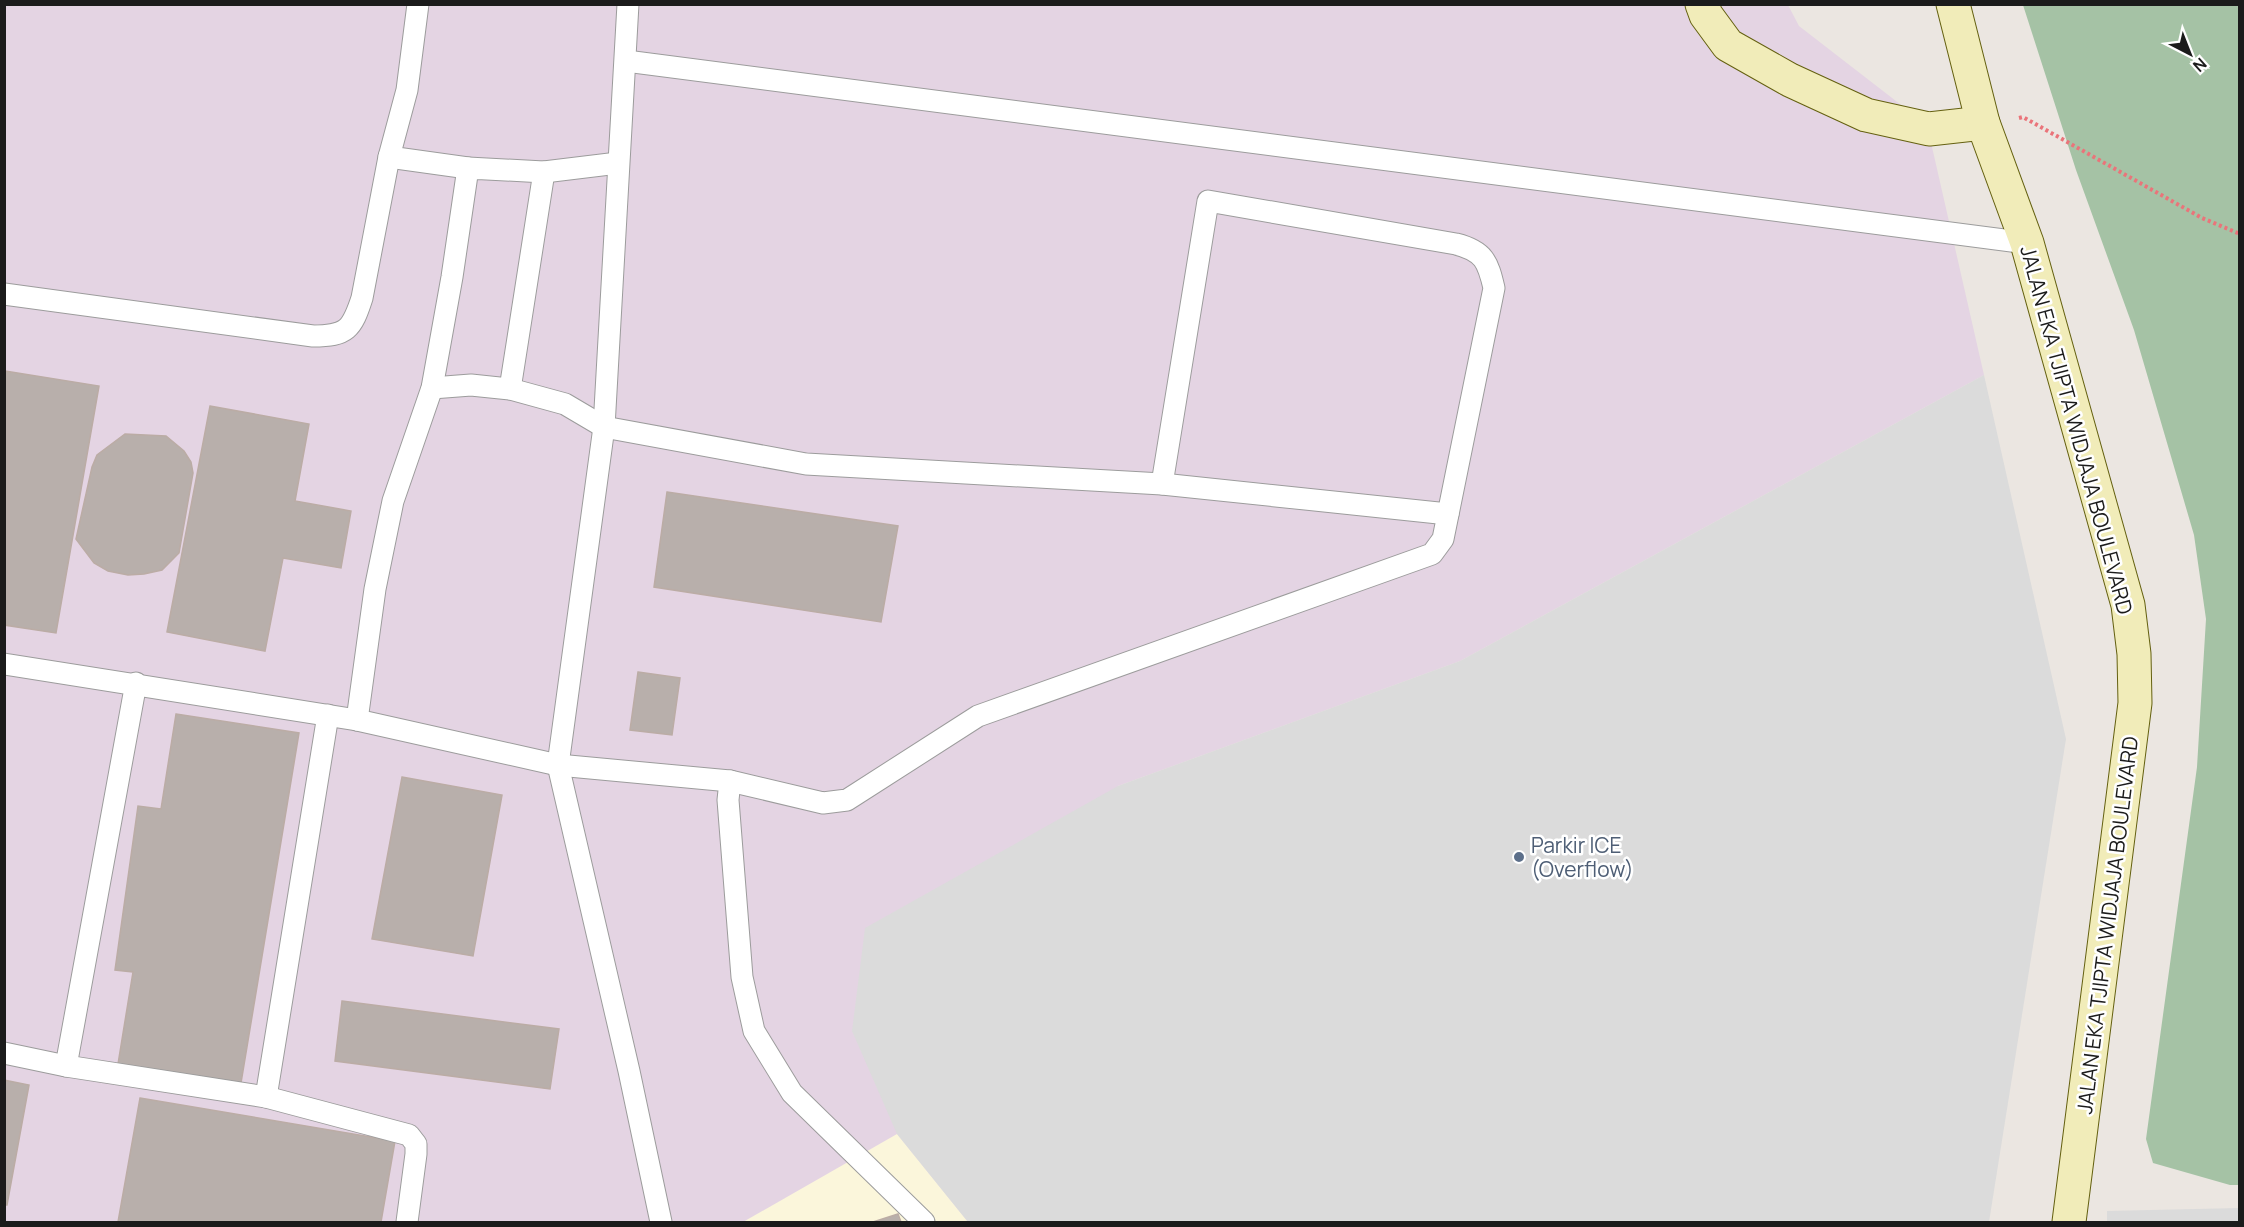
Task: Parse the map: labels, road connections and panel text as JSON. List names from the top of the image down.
{
  "streets": {
    "street": ["JALAN EKA TJIPTA WIDJAJA BOULEVARD"]
  },
  "places": ["Parkir ICE (Overflow)"],
  "north": "bottom right"
}
